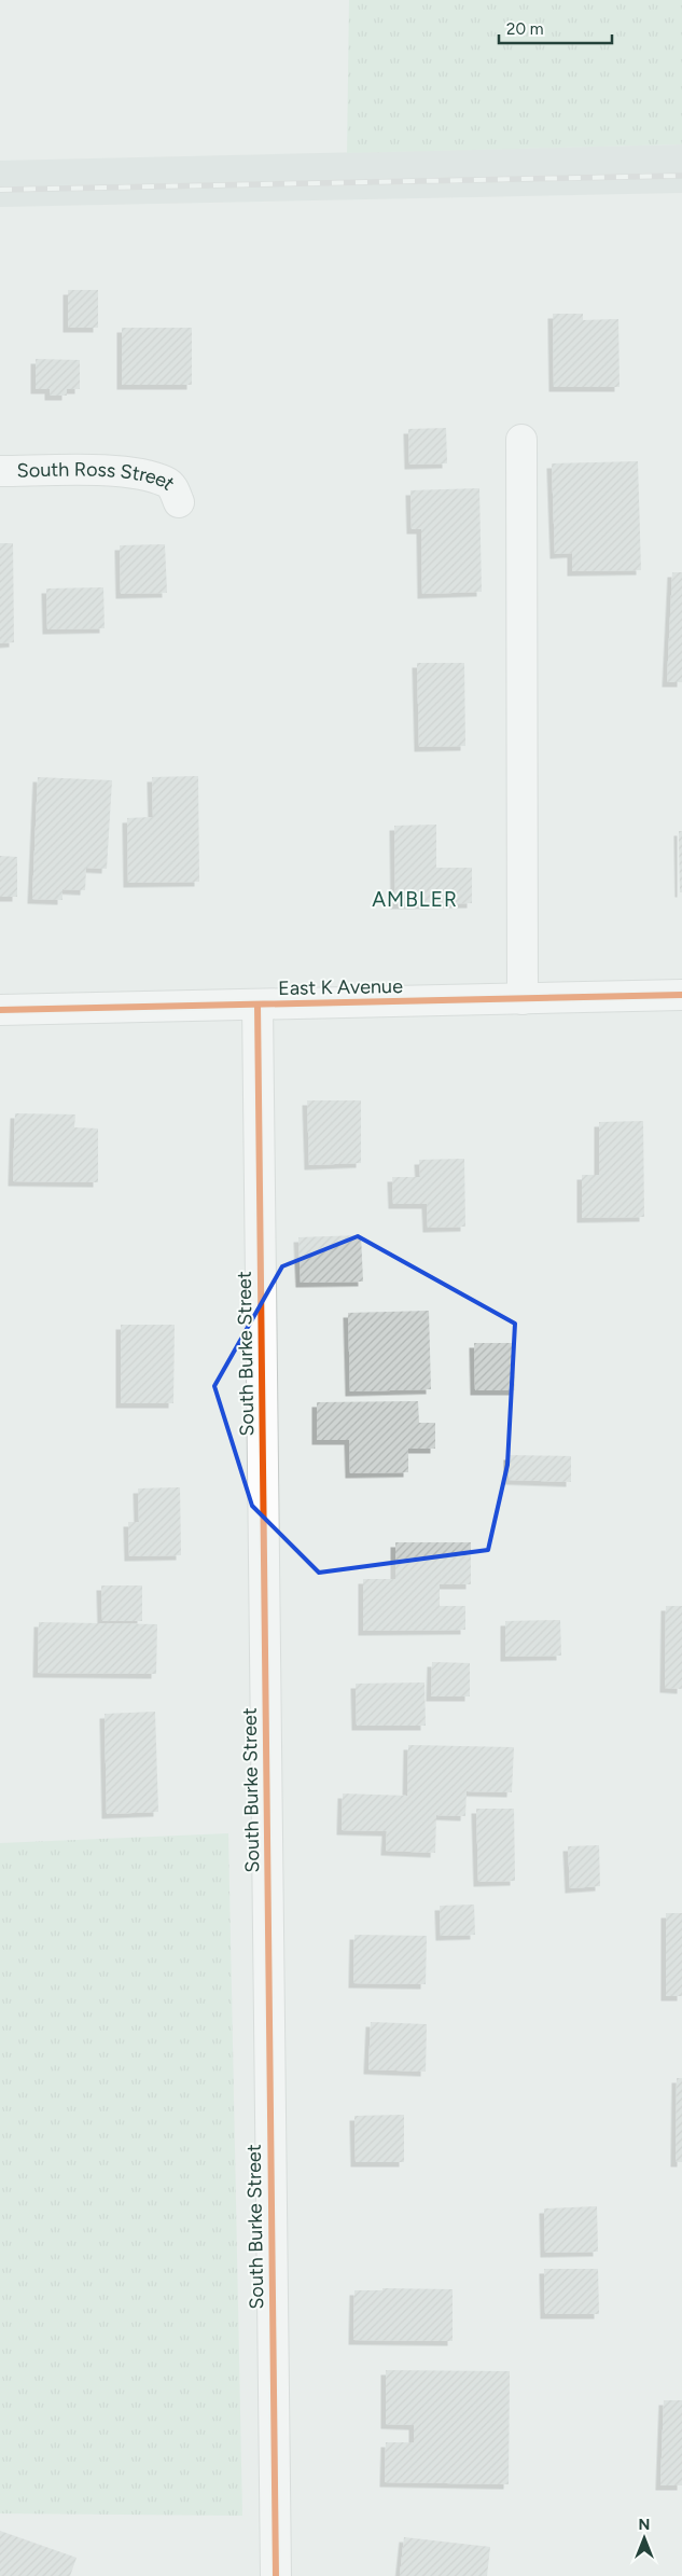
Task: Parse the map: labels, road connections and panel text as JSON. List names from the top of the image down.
{
  "streets": {
    "street": ["South Ross Street", "East K Avenue", "South Burke Street"]
  },
  "crossings": [
    ["East K Avenue", "South Burke Street"]
  ],
  "districts": ["AMBLER"],
  "scale_bar": "20 m",
  "north": "top"
}
